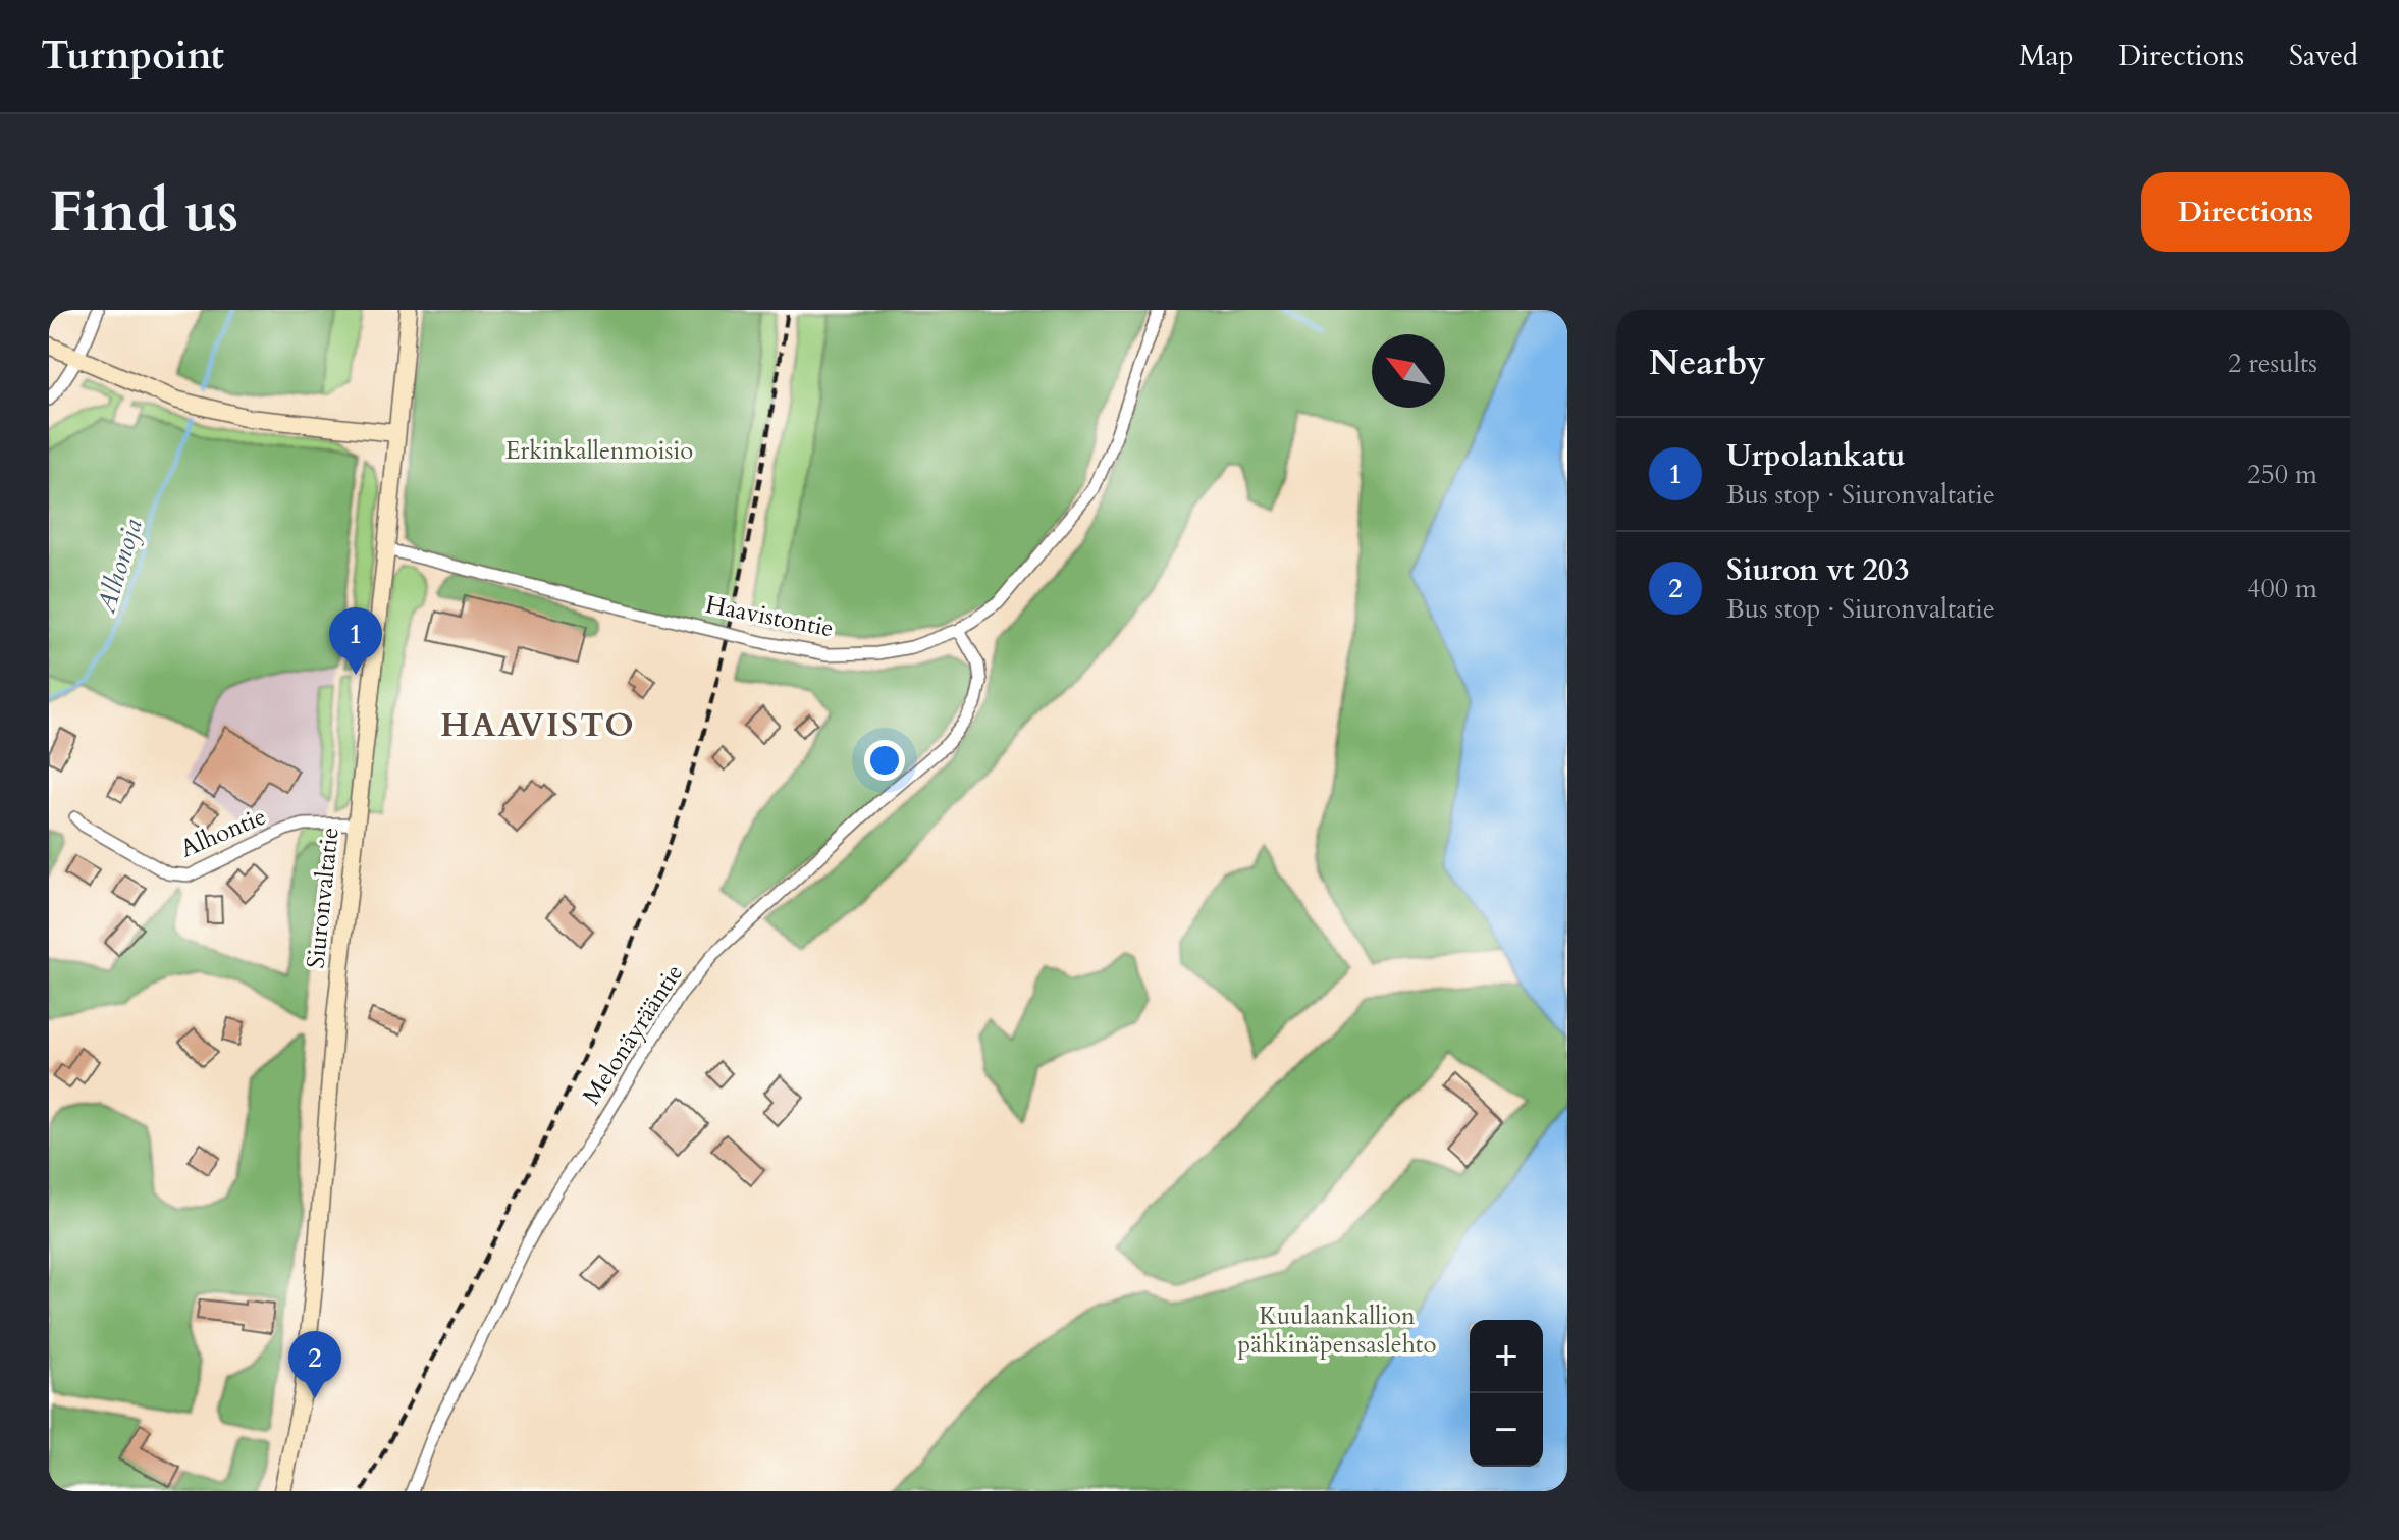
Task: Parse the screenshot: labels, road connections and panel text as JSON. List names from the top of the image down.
{
  "streets": {
    "main road": ["Siuronvaltatie"],
    "street": ["Haavistontie", "Alhontie", "Melonäyrääntie"]
  },
  "crossings": [
    ["Haavistontie", "Siuronvaltatie"],
    ["Haavistontie", "Melonäyrääntie"],
    ["Alhontie", "Siuronvaltatie"]
  ],
  "districts": ["HAAVISTO"],
  "water": ["Alhonoja"],
  "parks": ["Erkinkallenmoisio", "Kuulaankallion pähkinäpensaslehto"],
  "north": "top left",
  "page": {
    "header": "Turnpoint",
    "nav": ["Map", "Directions", "Saved"],
    "buttons": "Directions",
    "title": "Find us",
    "heading": ["Nearby", "2 results"],
    "list": [
      {
        "mark": "1",
        "name": "Urpolankatu",
        "note": "Bus stop · Siuronvaltatie",
        "value": "250 m"
      },
      {
        "mark": "2",
        "name": "Siuron vt 203",
        "note": "Bus stop · Siuronvaltatie",
        "value": "400 m"
      }
    ],
    "pins": ["1", "2"],
    "map_buttons": ["+", "−"]
  }
}
